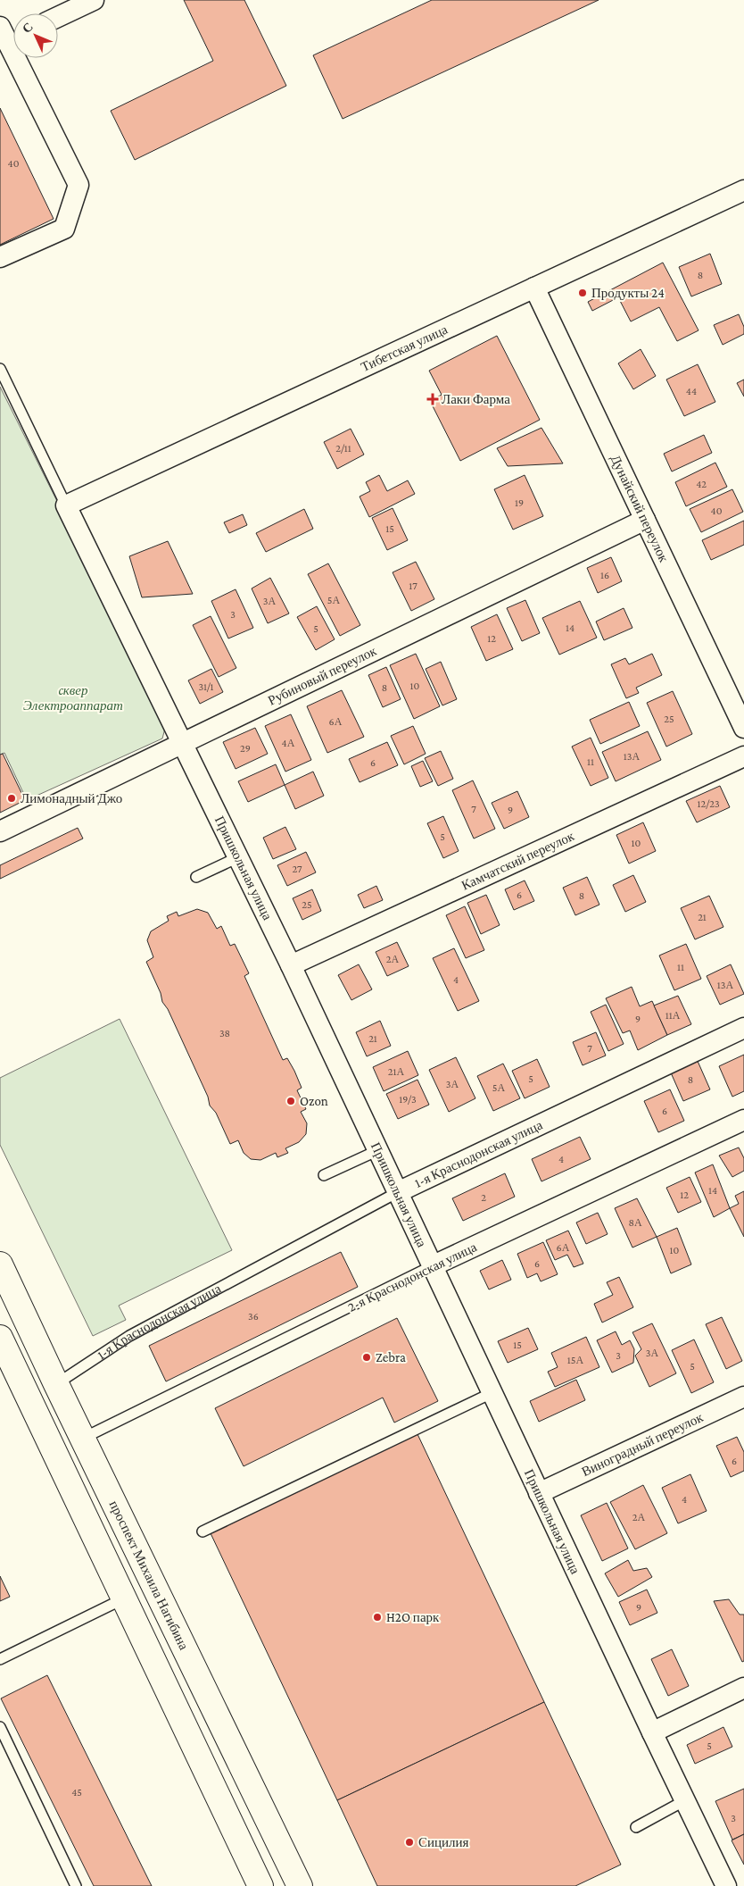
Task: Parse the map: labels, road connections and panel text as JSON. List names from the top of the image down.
{
  "streets": {
    "main road": ["проспект Михаила Нагибина"],
    "street": [
      "Тибетская улица",
      "Дунайский переулок",
      "Рубиновый переулок",
      "Камчатский переулок",
      "Пришкольная улица",
      "1-я Краснодонская улица",
      "2-я Краснодонская улица",
      "Виноградный переулок"
    ]
  },
  "crossings": [
    ["Тибетская улица", "Дунайский переулок"],
    ["Тибетская улица", "Пришкольная улица"],
    ["Дунайский переулок", "Рубиновый переулок"],
    ["Рубиновый переулок", "Пришкольная улица"],
    ["Камчатский переулок", "Пришкольная улица"],
    ["Пришкольная улица", "1-я Краснодонская улица"],
    ["Пришкольная улица", "2-я Краснодонская улица"],
    ["Пришкольная улица", "Виноградный переулок"],
    ["1-я Краснодонская улица", "проспект Михаила Нагибина"],
    ["2-я Краснодонская улица", "проспект Михаила Нагибина"]
  ],
  "parks": ["cквер Электроаппарат"],
  "places": {
    "other": [
      "Продукты 24",
      "Лимонадный Джо",
      "Ozon",
      "Zebra",
      "H2O парк",
      "Сицилия"
    ],
    "health": ["Лаки Фарма"]
  },
  "house_numbers": [
    "40",
    "8",
    "44",
    "2/11",
    "42",
    "19",
    "40",
    "15",
    "16",
    "17",
    "5А",
    "3А",
    "3",
    "14",
    "5",
    "12",
    "10",
    "31/1",
    "8",
    "25",
    "6А",
    "4А",
    "29",
    "13А",
    "11",
    "6",
    "12/23",
    "7",
    "9",
    "5",
    "10",
    "27",
    "6",
    "8",
    "25",
    "21",
    "2А",
    "11",
    "4",
    "13А",
    "11А",
    "9",
    "38",
    "21",
    "7",
    "21А",
    "5",
    "8",
    "3А",
    "5А",
    "19/3",
    "6",
    "4",
    "14",
    "12",
    "2",
    "8А",
    "6А",
    "10",
    "6",
    "36",
    "15",
    "3А",
    "3",
    "15А",
    "5",
    "6",
    "4",
    "2А",
    "9",
    "5",
    "45",
    "3"
  ],
  "north": "top left"
}
